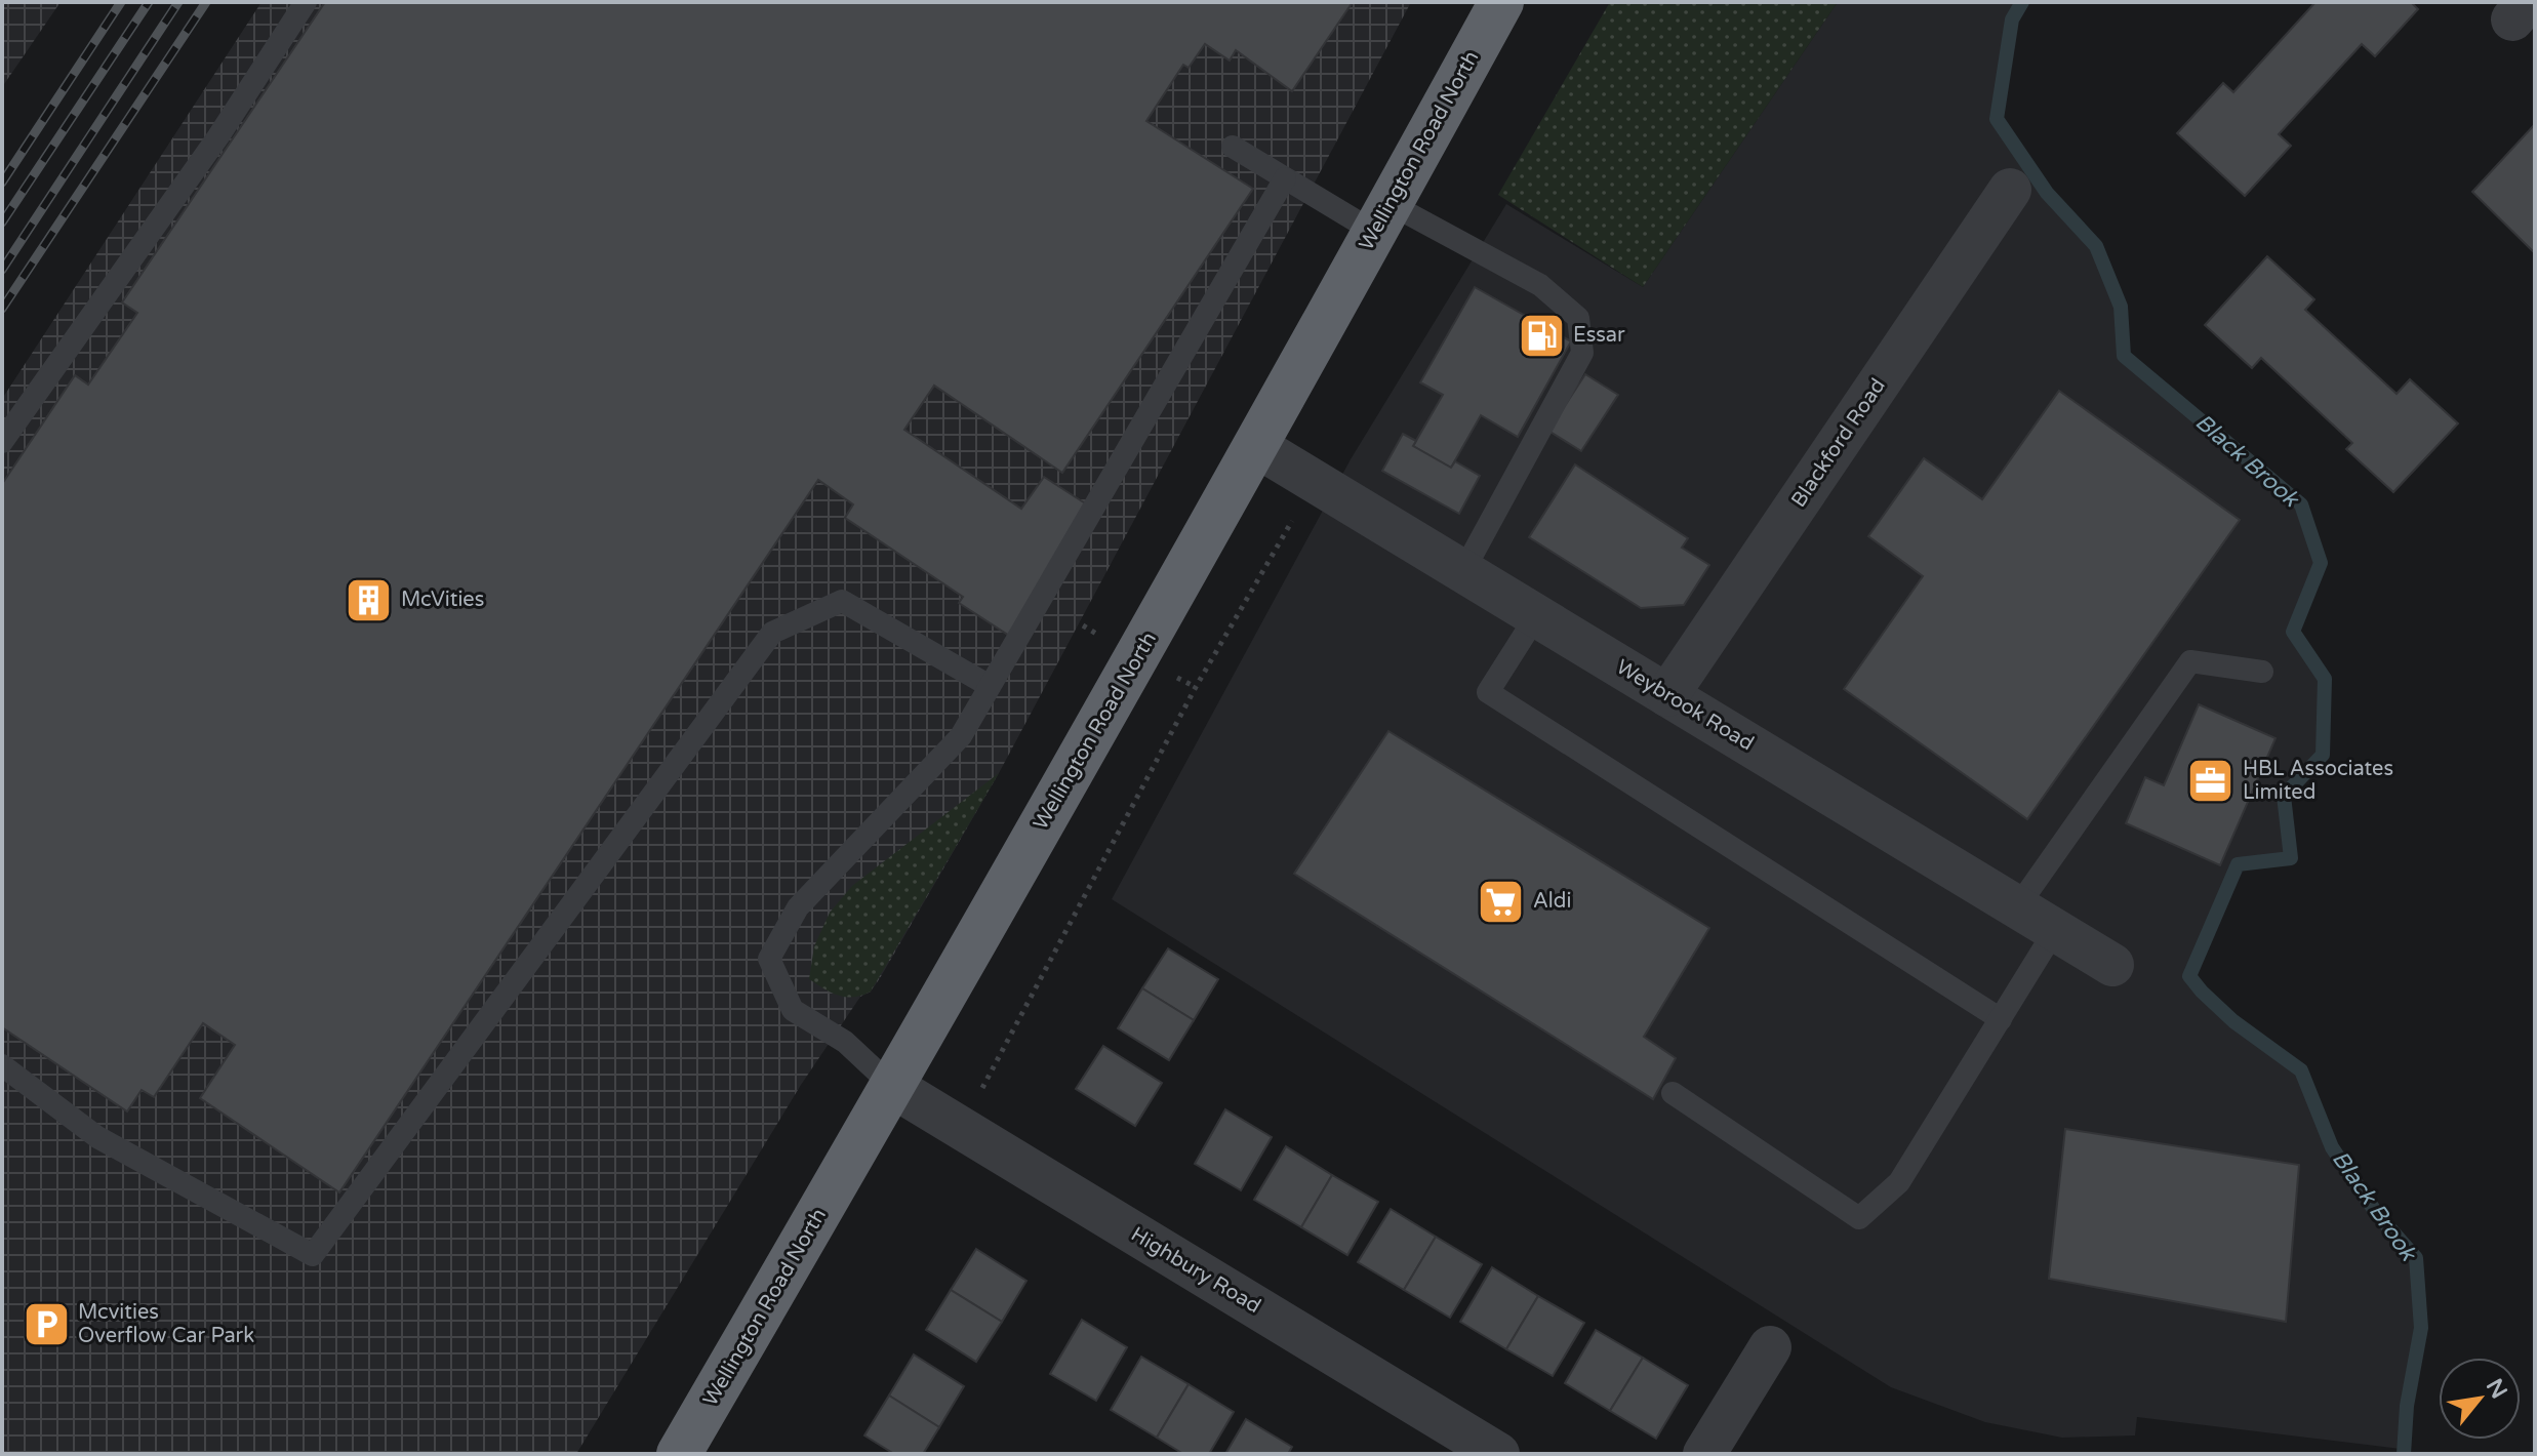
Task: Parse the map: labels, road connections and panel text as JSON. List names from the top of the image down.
{
  "streets": {
    "highway": ["Wellington Road North"],
    "street": ["Blackford Road", "Weybrook Road", "Highbury Road"]
  },
  "crossings": [
    ["Wellington Road North", "Weybrook Road"],
    ["Wellington Road North", "Highbury Road"],
    ["Blackford Road", "Weybrook Road"]
  ],
  "water": ["Black Brook"],
  "places": {
    "fuel station": ["Essar"],
    "building": ["McVities"],
    "office": ["HBL Associates Limited"],
    "supermarket": ["Aldi"],
    "parking": ["Mcvities Overflow Car Park"]
  },
  "north": "top right"
}
